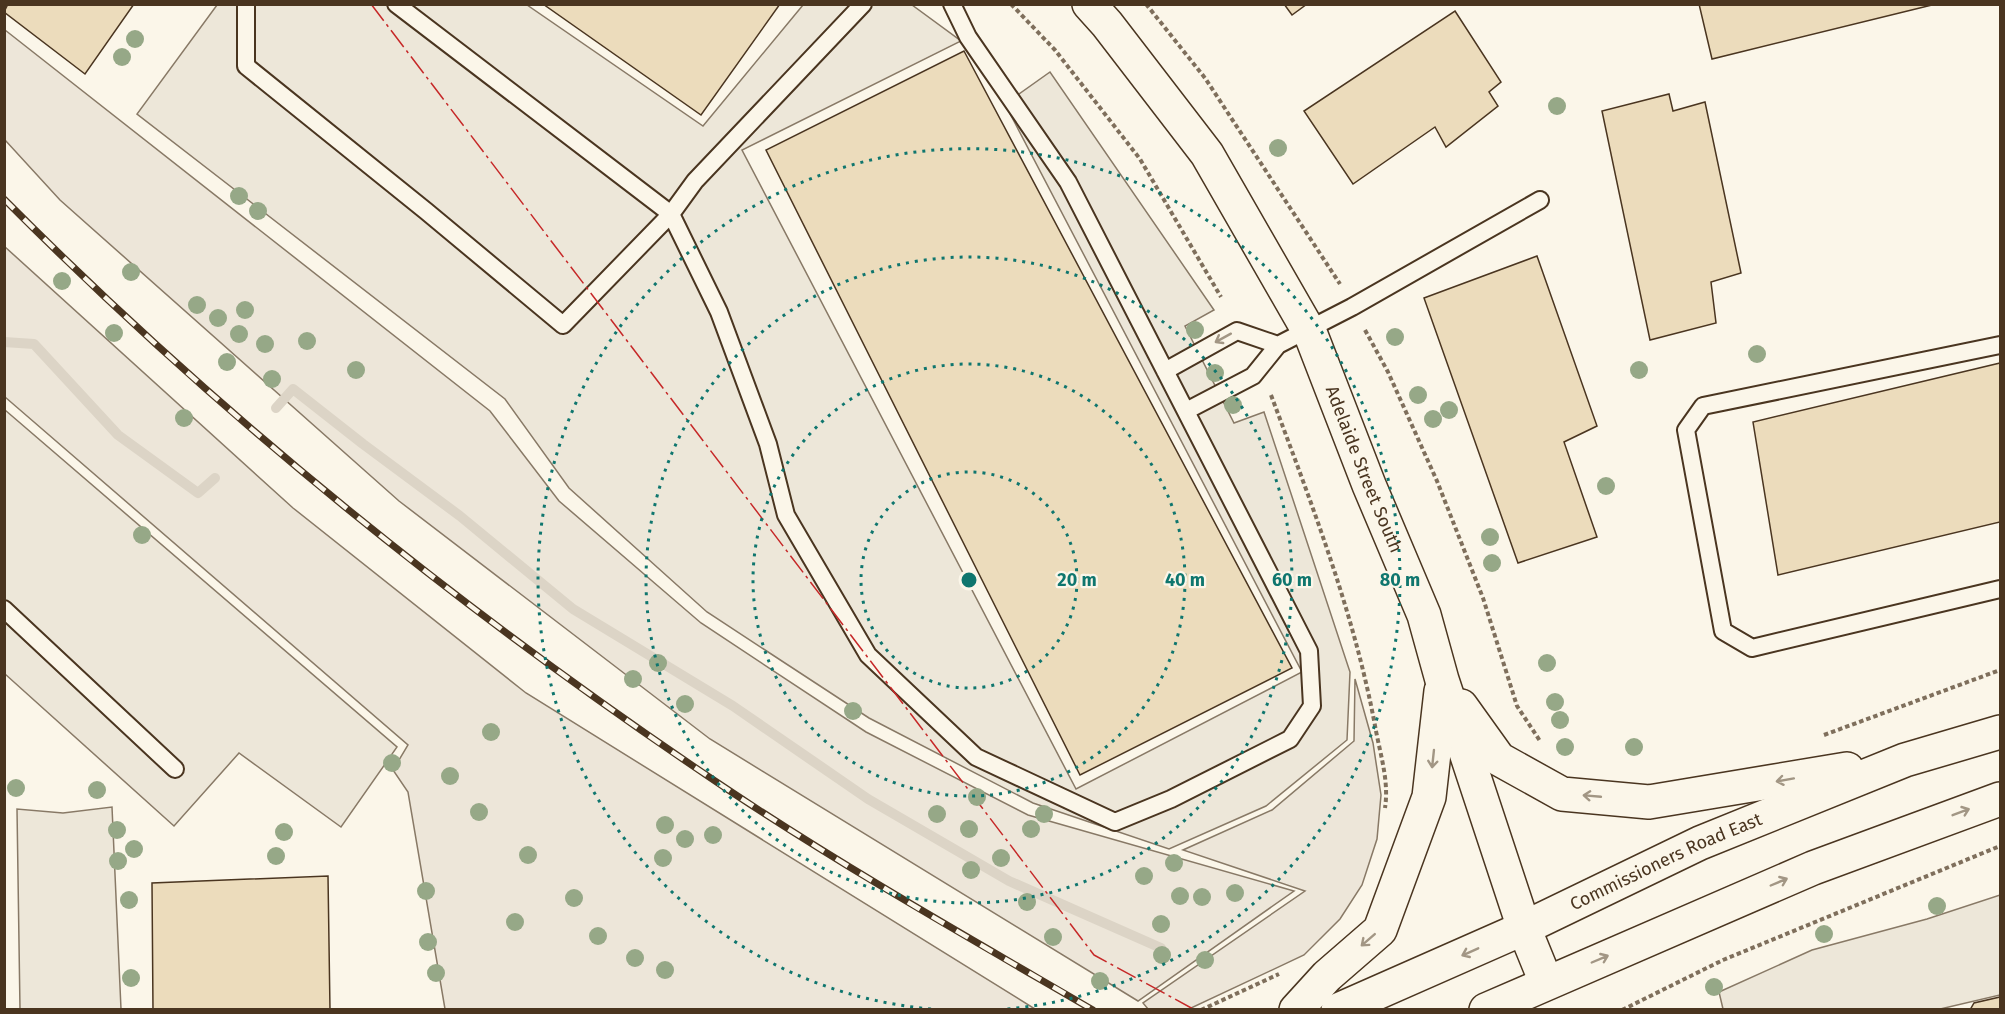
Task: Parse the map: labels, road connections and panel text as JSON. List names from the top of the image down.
{
  "streets": {
    "main road": ["Adelaide Street South", "Commissioners Road East"]
  },
  "crossings": [
    ["Adelaide Street South", "Commissioners Road East"]
  ],
  "rings": [
    "20 m",
    "40 m",
    "60 m",
    "80 m"
  ]
}
